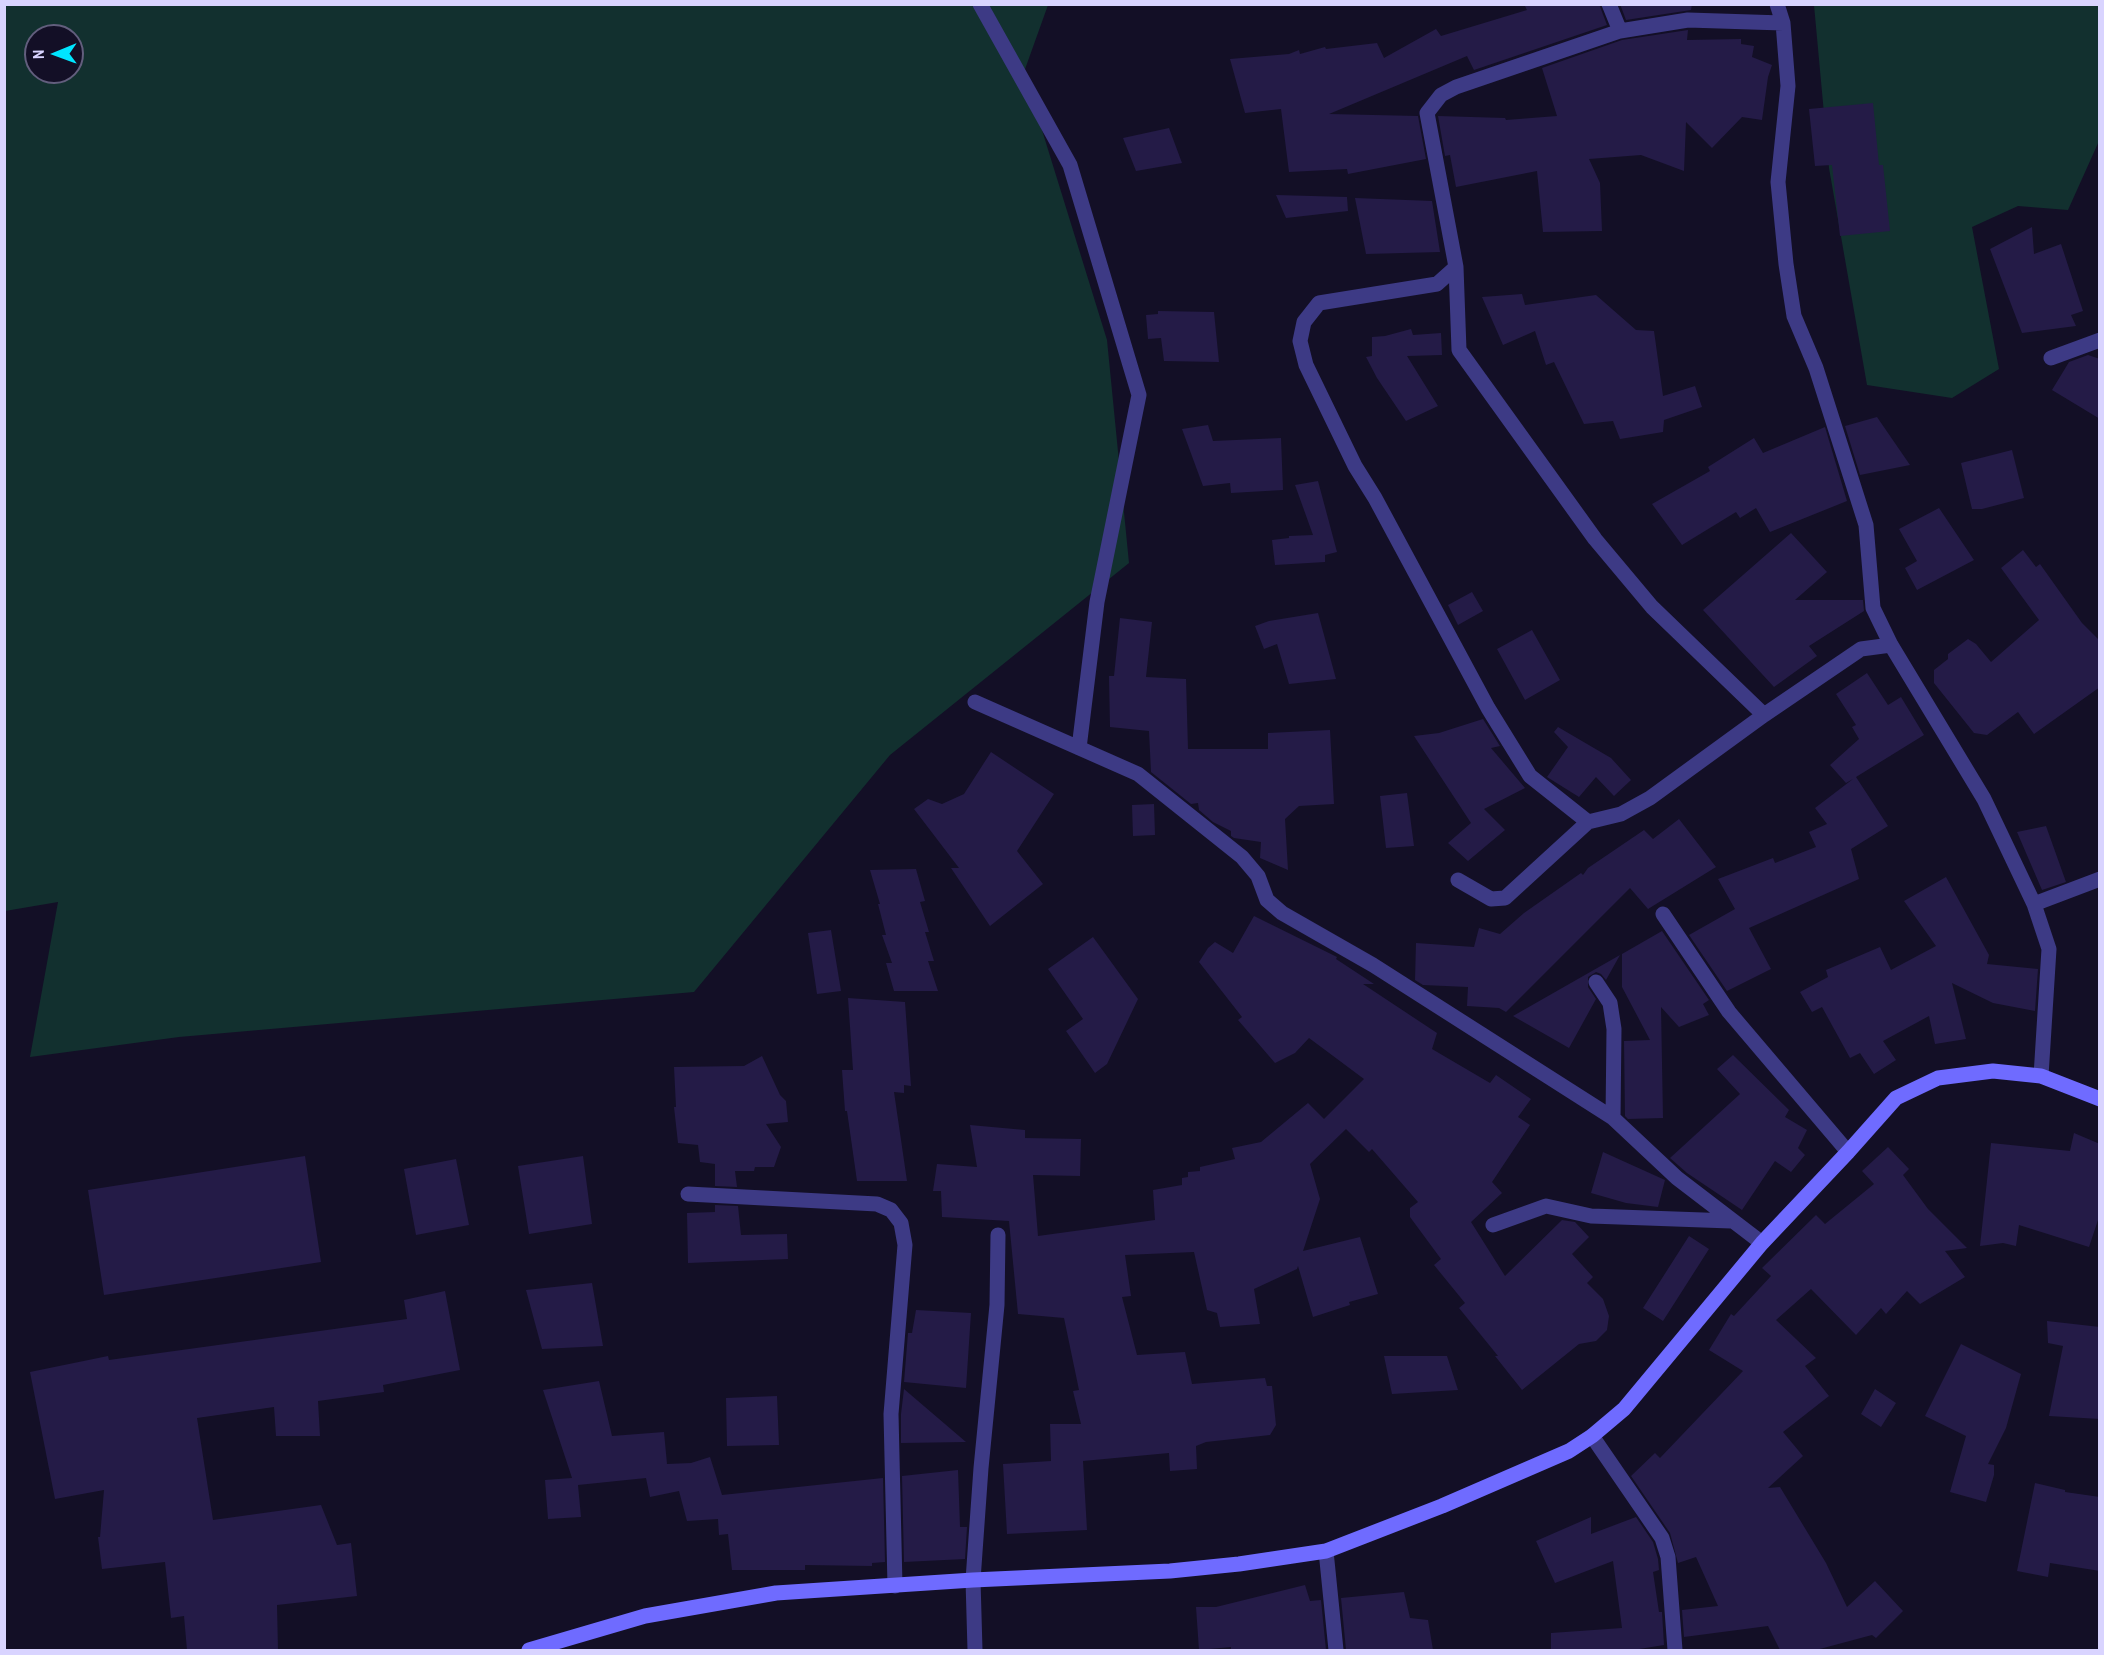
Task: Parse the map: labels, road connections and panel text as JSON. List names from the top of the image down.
{
  "north": "left"
}
